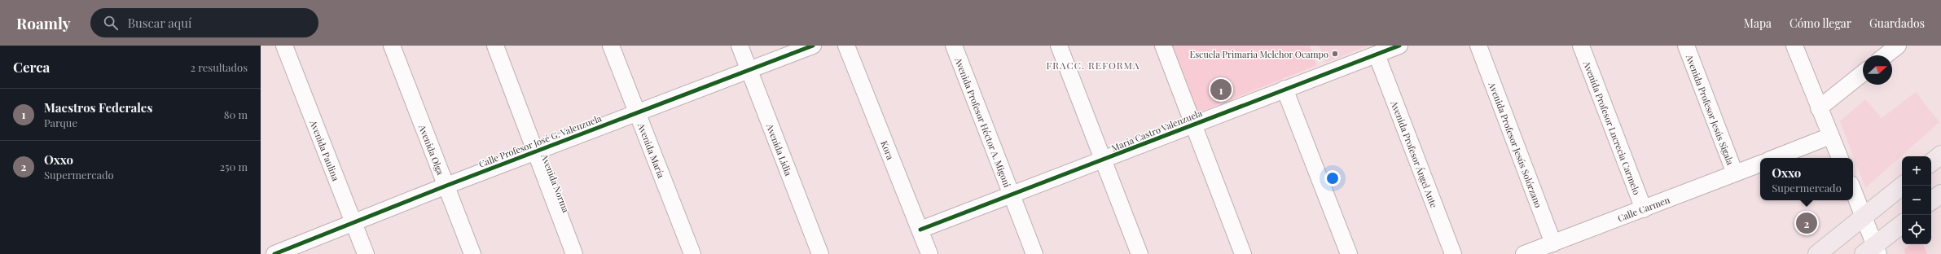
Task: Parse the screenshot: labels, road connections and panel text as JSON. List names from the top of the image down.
{
  "streets": {
    "street": [
      "Avenida Profesor Jesús Sigala",
      "Avenida Profesor Héctor A. Migoni",
      "Avenida Profesor Lucrecia Carmelo",
      "María Castro Valenzuela",
      "Calle Profesor José G. Valenzuela",
      "Avenida Profesor Jesús Solórzano",
      "Avenida Paulina",
      "Avenida Olga",
      "Avenida María",
      "Avenida Lidia",
      "Kora",
      "Avenida Profesor Ángel Ante",
      "Avenida Norma",
      "Calle Carmen"
    ]
  },
  "crossings": [
    ["Avenida Profesor Jesús Sigala", "Calle Carmen"],
    ["Avenida Profesor Héctor A. Migoni", "María Castro Valenzuela"],
    ["Avenida Profesor Lucrecia Carmelo", "Calle Carmen"],
    ["María Castro Valenzuela", "Kora"],
    ["María Castro Valenzuela", "Avenida Profesor Ángel Ante"],
    ["Calle Profesor José G. Valenzuela", "Avenida Paulina"],
    ["Calle Profesor José G. Valenzuela", "Avenida Olga"],
    ["Calle Profesor José G. Valenzuela", "Avenida María"],
    ["Calle Profesor José G. Valenzuela", "Avenida Lidia"],
    ["Calle Profesor José G. Valenzuela", "Avenida Norma"],
    ["Avenida Profesor Jesús Solórzano", "Calle Carmen"]
  ],
  "districts": ["FRACC. REFORMA"],
  "places": ["Escuela Primaria Melchor Ocampo"],
  "north": "right",
  "page": {
    "header": "Roamly",
    "search": "Buscar aquí",
    "nav": ["Mapa", "Cómo llegar", "Guardados"],
    "heading": ["Cerca", "2 resultados"],
    "pins": ["1", "2"],
    "list": [
      {
        "mark": "1",
        "name": "Maestros Federales",
        "note": "Parque",
        "value": "80 m"
      },
      {
        "mark": "2",
        "name": "Oxxo",
        "note": "Supermercado",
        "value": "250 m"
      }
    ],
    "map_buttons": ["+", "−"],
    "popup": ["Oxxo", "Supermercado"]
  }
}
